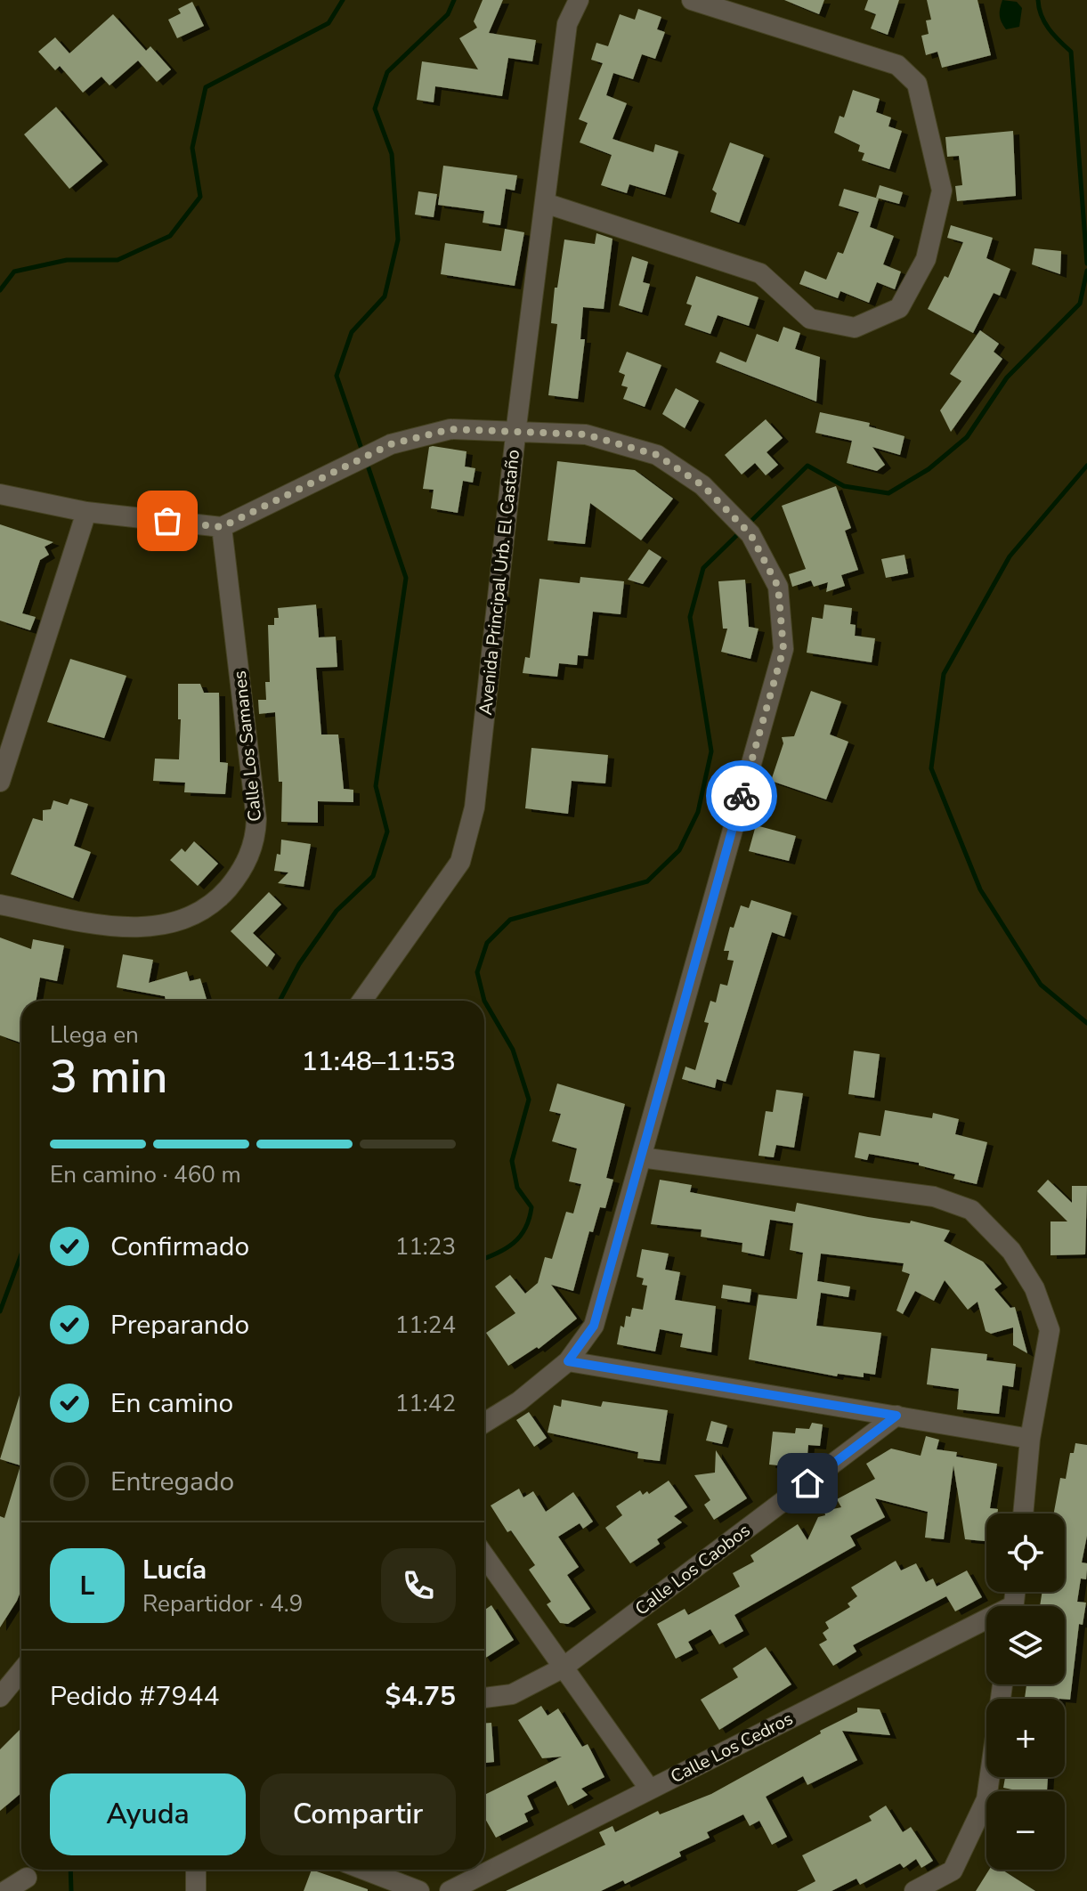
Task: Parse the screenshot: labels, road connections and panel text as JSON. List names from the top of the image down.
{
  "streets": {
    "street": [
      "Avenida Principal Urb. El Castaño",
      "Calle Los Samanes",
      "Calle Los Caobos",
      "Calle Los Cedros"
    ]
  },
  "page": {
    "heading": ["3 min", "Llega en", "11:48–11:53"],
    "panel": [
      "Lucía",
      "Repartidor · 4.9",
      "Pedido #7944",
      "$4.75"
    ],
    "bar": "En camino · 460 m",
    "list": [
      ["Confirmado", "11:23"],
      ["Preparando", "11:24"],
      ["En camino", "11:42"],
      "Entregado"
    ],
    "map_buttons": ["+", "−"],
    "round": "L",
    "buttons": ["Ayuda", "Compartir"]
  }
}
